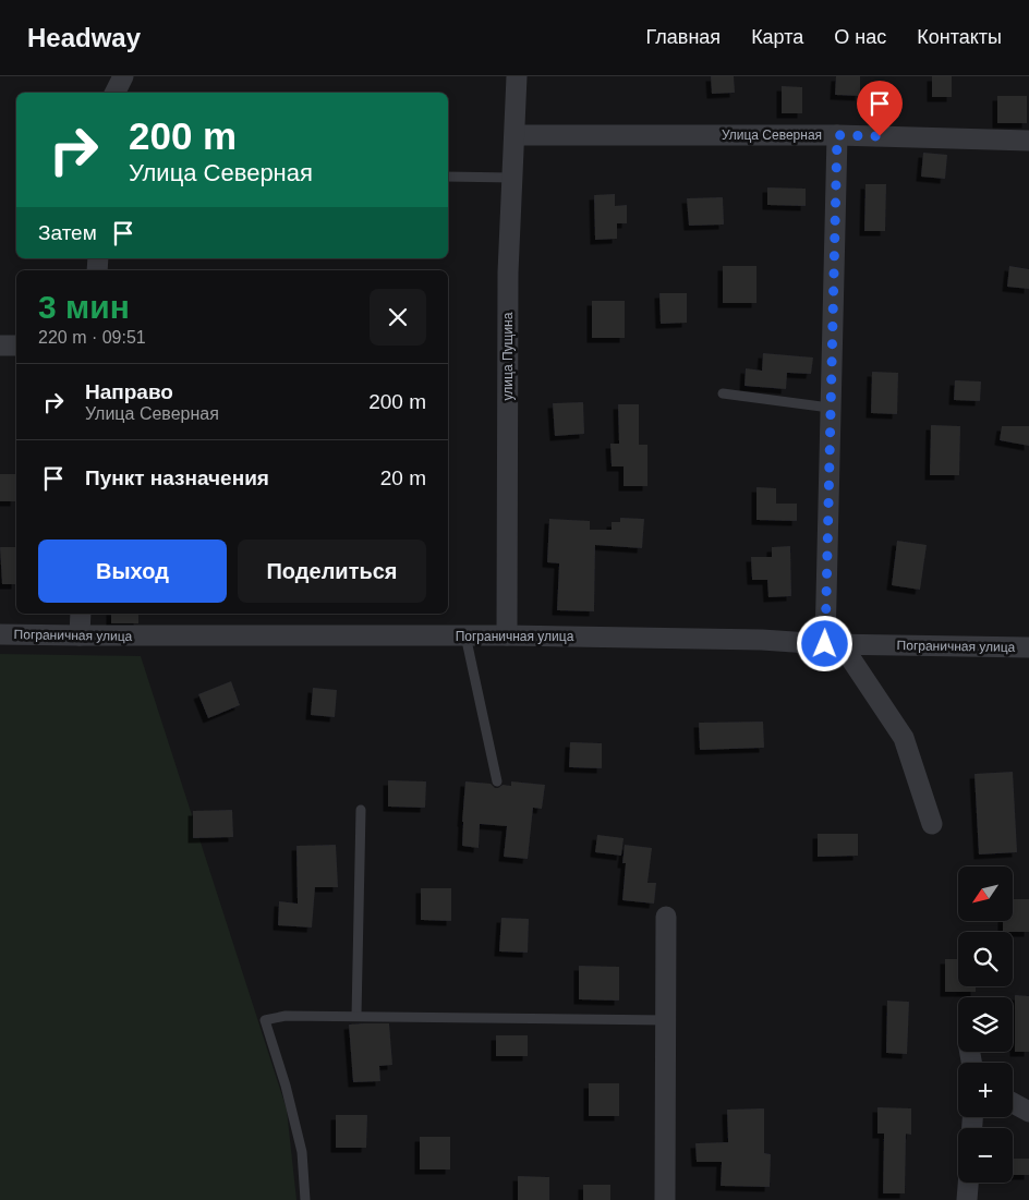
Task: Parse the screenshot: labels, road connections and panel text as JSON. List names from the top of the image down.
{
  "streets": {
    "street": ["Улица Северная", "улица Пущина", "Пограничная улица"]
  },
  "crossings": [
    ["Улица Северная", "улица Пущина"],
    ["улица Пущина", "Пограничная улица"]
  ],
  "north": "bottom left",
  "page": {
    "header": "Headway",
    "nav": [
      "Главная",
      "Карта",
      "О нас",
      "Контакты"
    ],
    "turn": ["200 m", "Улица Северная"],
    "then": "Затем",
    "heading": ["3 мин", "220 m · 09:51"],
    "list": [
      {
        "name": "Направо",
        "note": "Улица Северная",
        "value": "200 m"
      },
      {
        "name": "Пункт назначения",
        "value": "20 m"
      }
    ],
    "buttons": ["Выход", "Поделиться"],
    "map_buttons": ["+", "−"]
  }
}
